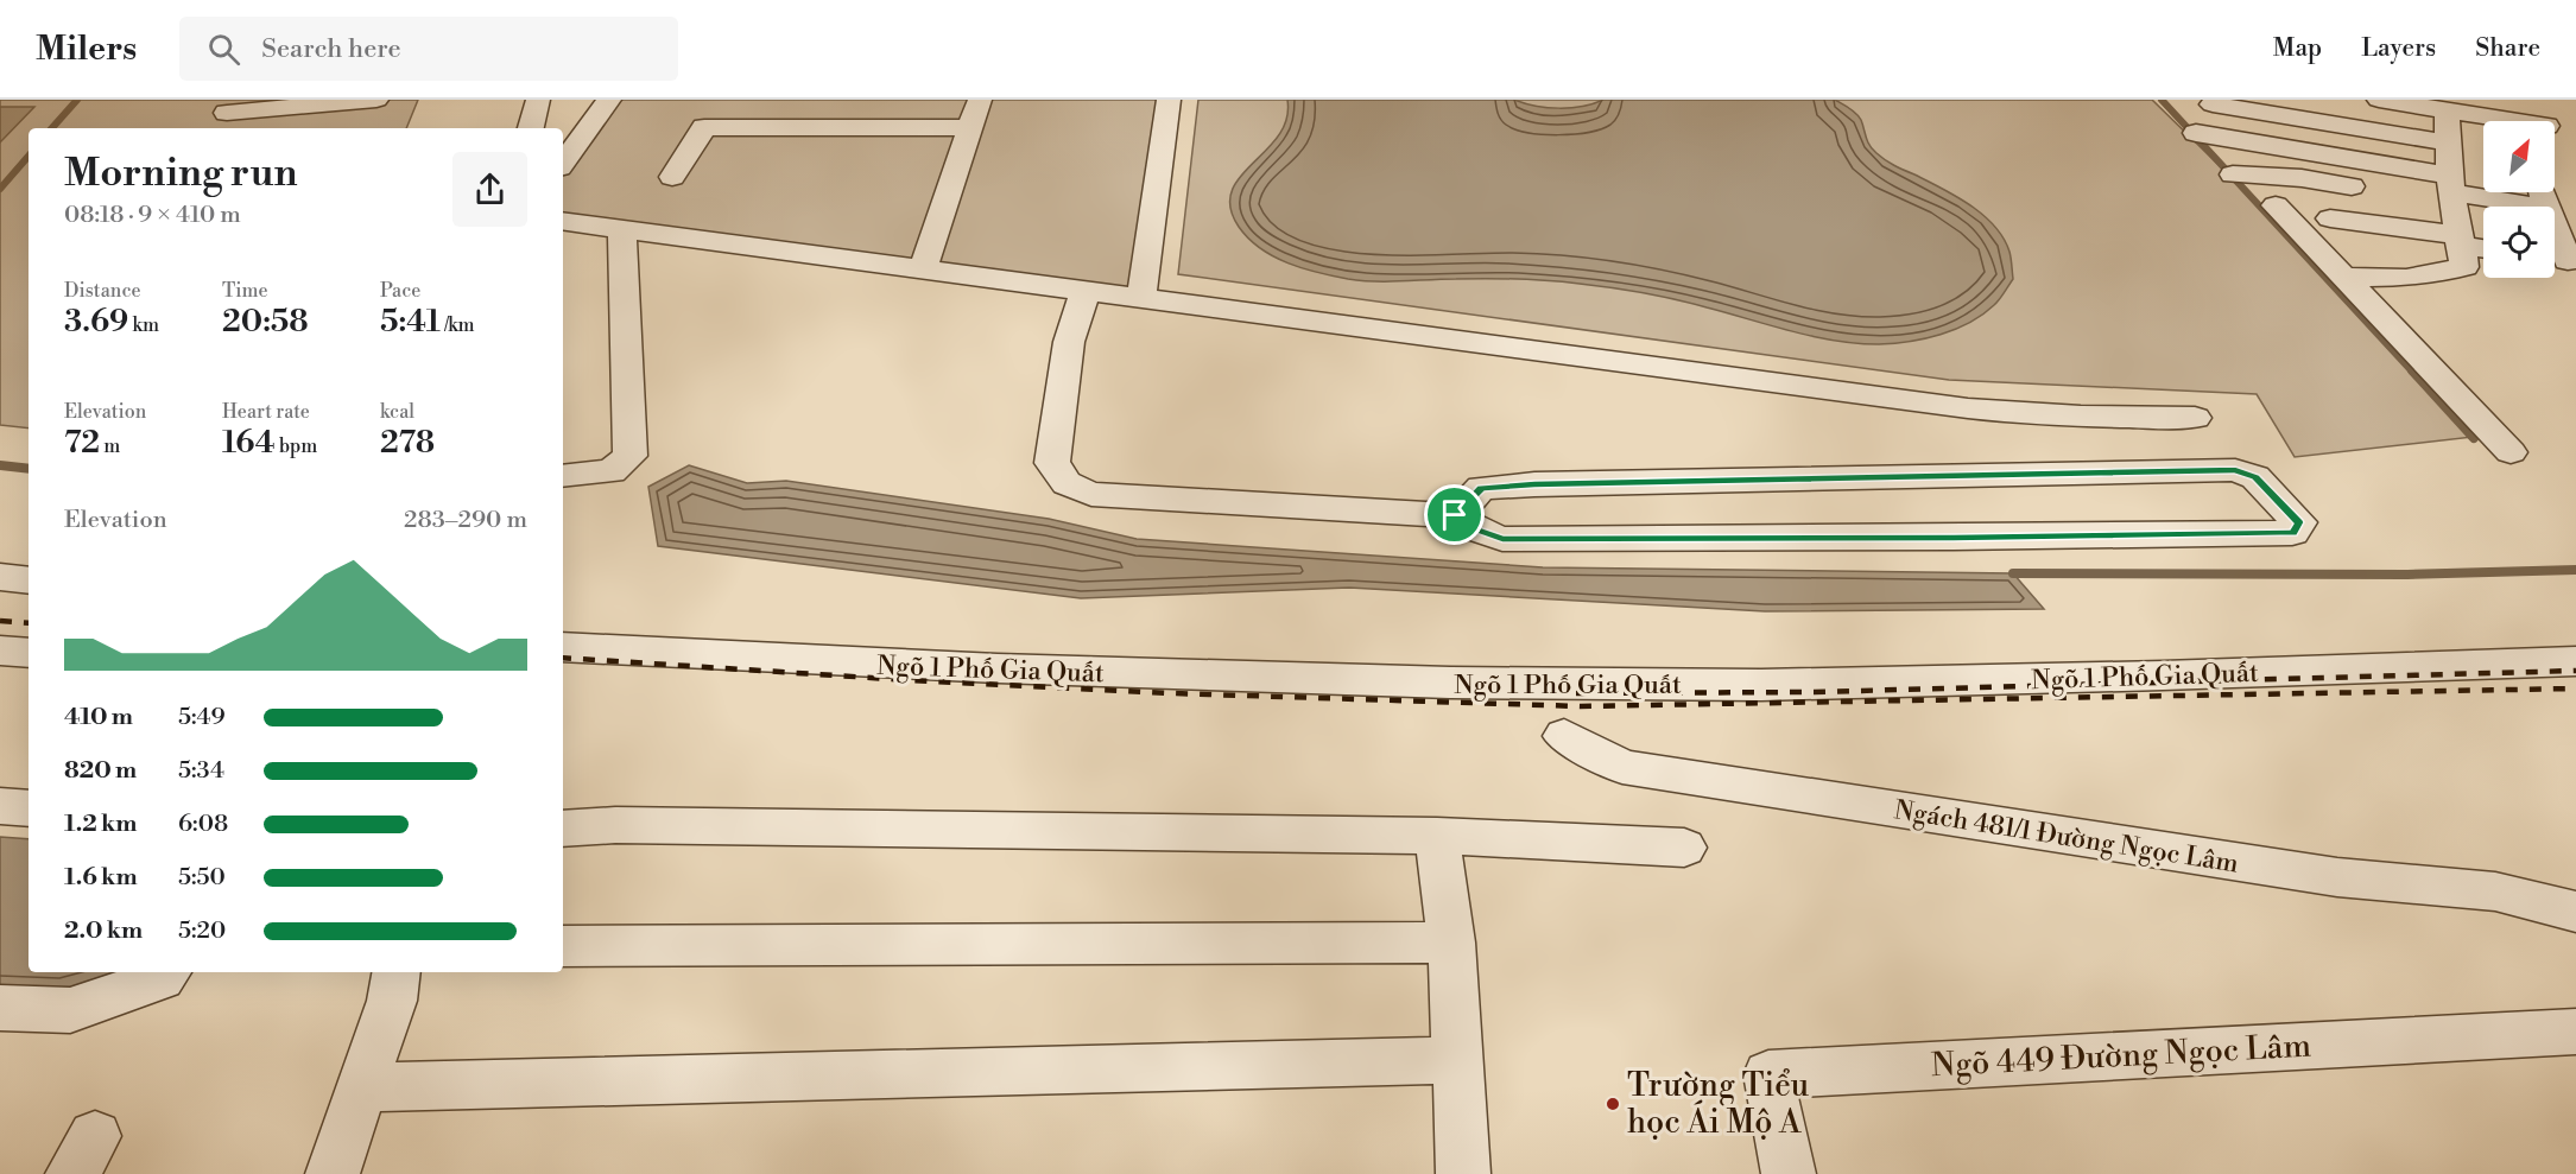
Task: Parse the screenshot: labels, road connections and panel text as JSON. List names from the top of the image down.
{
  "streets": {
    "street": ["Ngõ 1 Phố Gia Quất", "Ngách 481/1 Đường Ngọc Lâm", "Ngõ 449 Đường Ngọc Lâm"]
  },
  "places": ["Trường Tiểu học Ái Mộ A"],
  "north": "top right",
  "page": {
    "header": "Milers",
    "search": "Search here",
    "nav": ["Map", "Layers", "Share"],
    "heading": ["Morning run", "08:18 · 9 × 410 m"],
    "stats": [
      ["Distance", "3.69 km"],
      ["Time", "20:58"],
      ["Pace", "5:41 /km"],
      ["Elevation", "72 m"],
      ["Heart rate", "164 bpm"],
      ["kcal", "278"]
    ],
    "chart": ["Elevation", "283–290 m"],
    "list": [
      {
        "name": "410 m",
        "note": "5:49"
      },
      {
        "name": "820 m",
        "note": "5:34"
      },
      {
        "name": "1.2 km",
        "note": "6:08"
      },
      {
        "name": "1.6 km",
        "note": "5:50"
      },
      {
        "name": "2.0 km",
        "note": "5:20"
      }
    ]
  }
}
